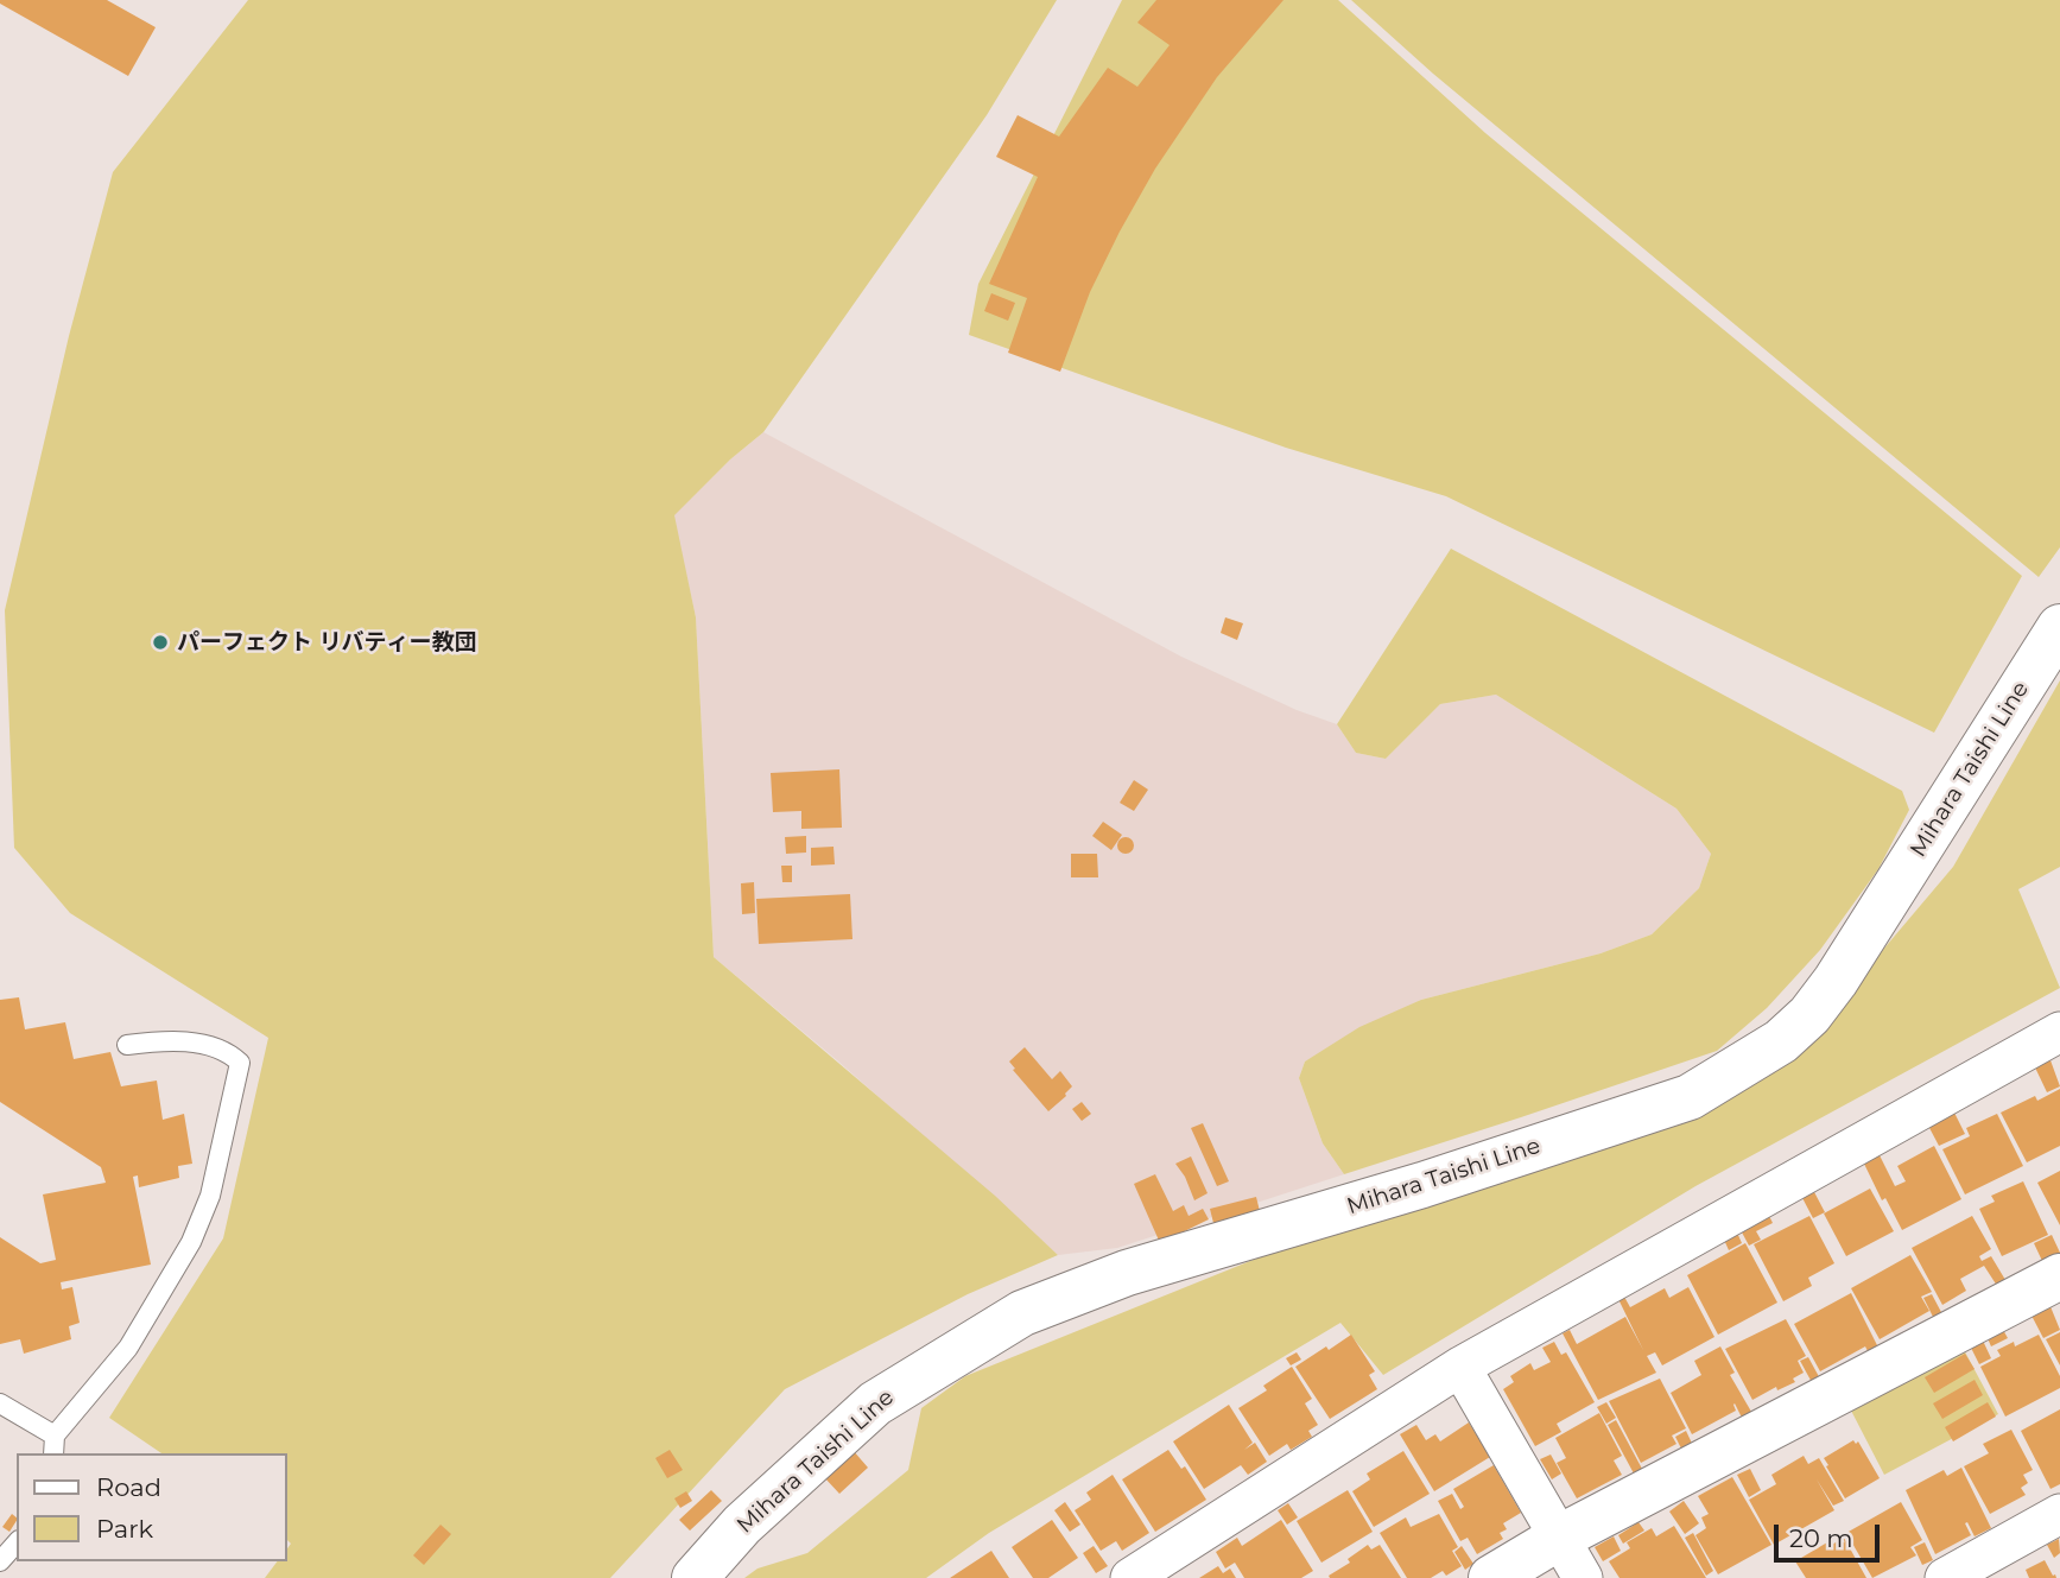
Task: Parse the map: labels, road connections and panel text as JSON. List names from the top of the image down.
{
  "streets": {
    "main road": ["Mihara Taishi Line"]
  },
  "places": ["パーフェクト リバティー教団"],
  "legend": ["Road", "Park"],
  "scale_bar": "20 m"
}
